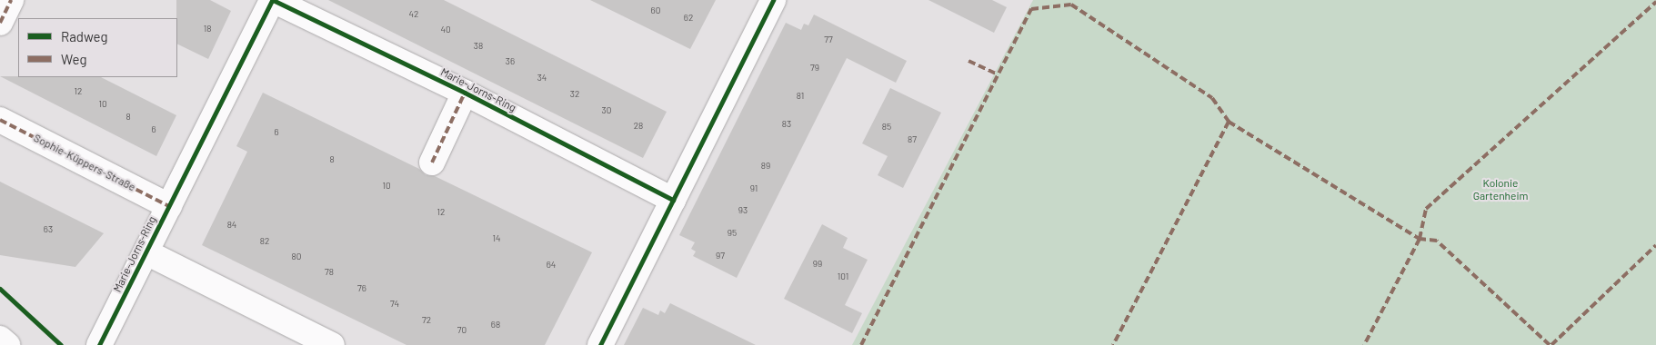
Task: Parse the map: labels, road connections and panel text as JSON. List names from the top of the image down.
{
  "streets": {
    "street": ["Marie-Jorns-Ring", "Sophie-Küppers-Straße"]
  },
  "crossings": [
    ["Marie-Jorns-Ring", "Sophie-Küppers-Straße"]
  ],
  "parks": ["Kolonie Gartenheim"],
  "house_numbers": [
    "60",
    "42",
    "62",
    "18",
    "40",
    "77",
    "38",
    "36",
    "79",
    "34",
    "12",
    "32",
    "81",
    "10",
    "30",
    "8",
    "83",
    "28",
    "85",
    "6",
    "6",
    "87",
    "8",
    "89",
    "10",
    "91",
    "93",
    "12",
    "84",
    "63",
    "95",
    "14",
    "82",
    "97",
    "80",
    "99",
    "64",
    "78",
    "101",
    "76",
    "74",
    "72",
    "68",
    "70"
  ],
  "legend": ["Radweg", "Weg"]
}
